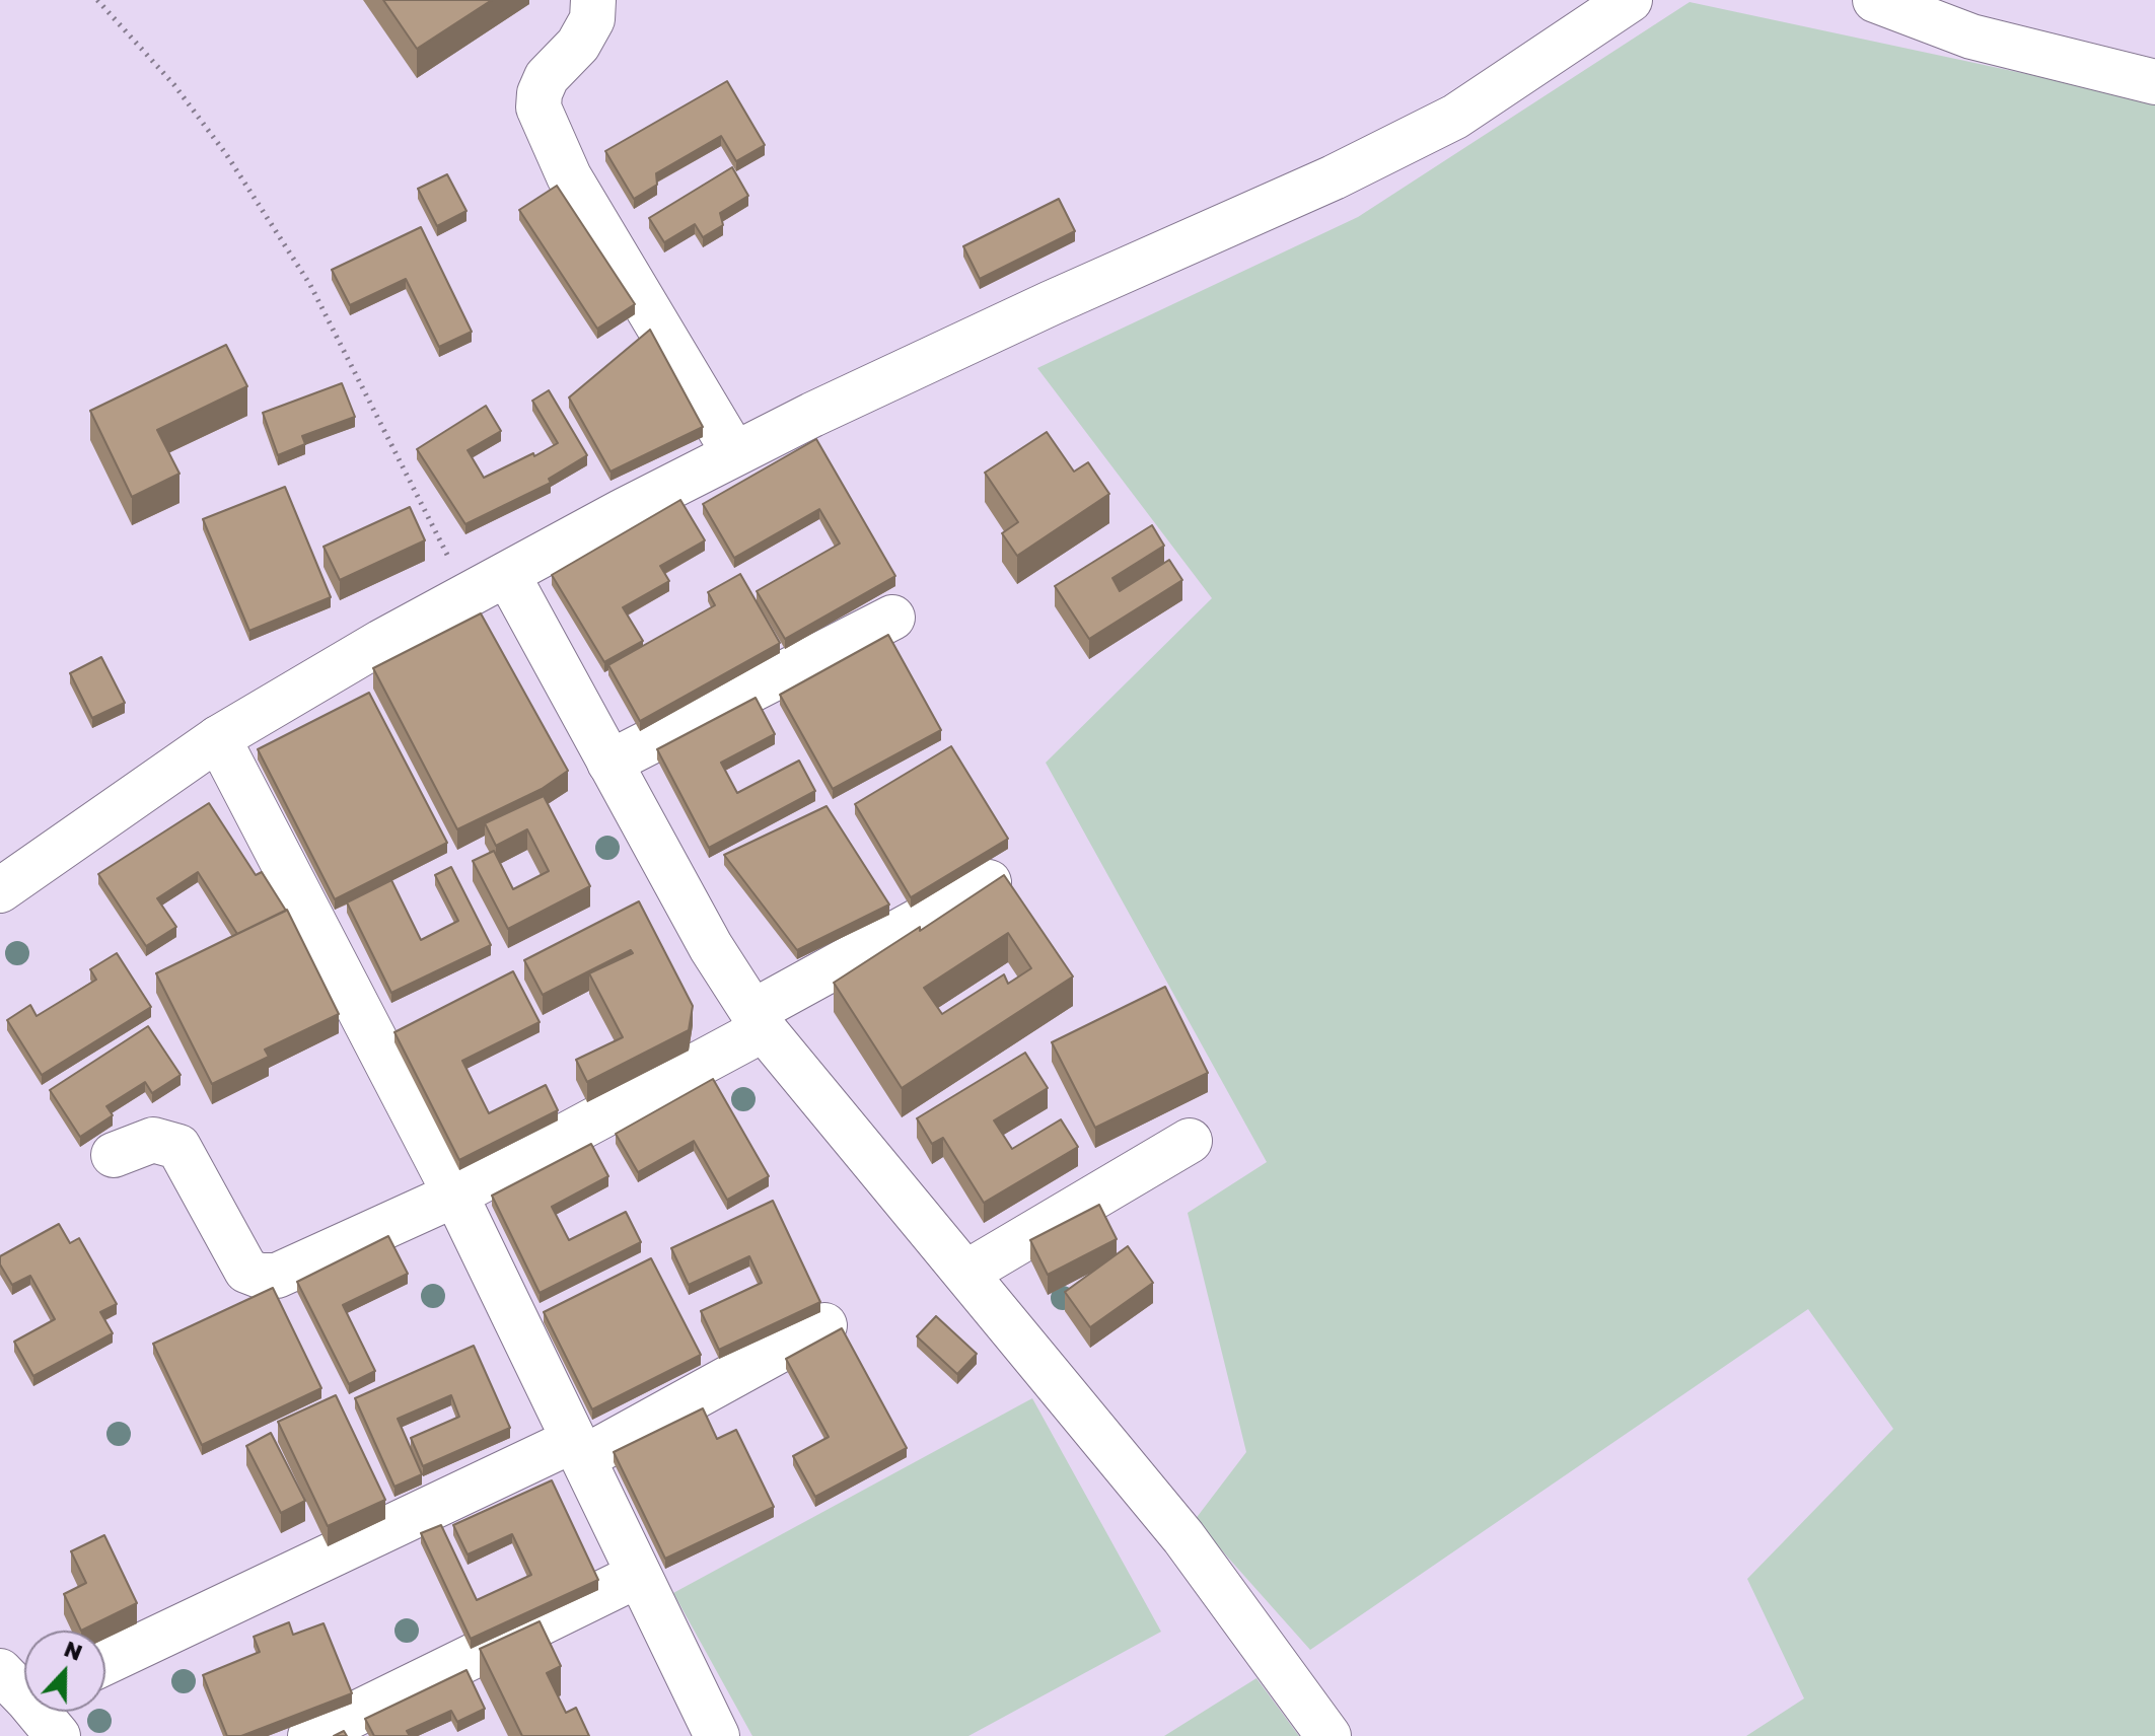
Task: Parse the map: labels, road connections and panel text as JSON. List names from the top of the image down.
{
  "north": "top"
}
